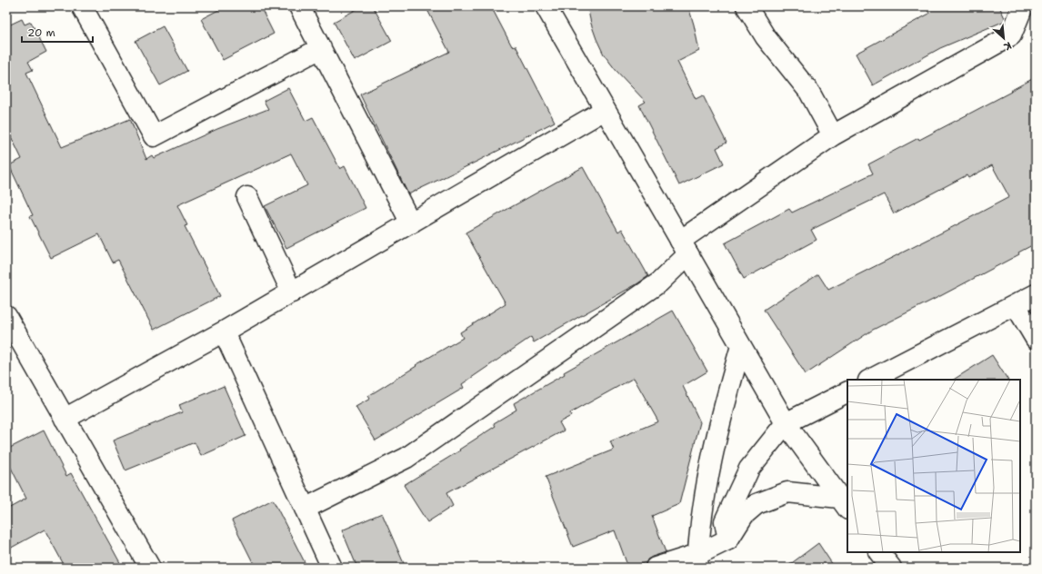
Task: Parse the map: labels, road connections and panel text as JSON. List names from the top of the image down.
{
  "scale_bar": "20 m",
  "north": "bottom right"
}
